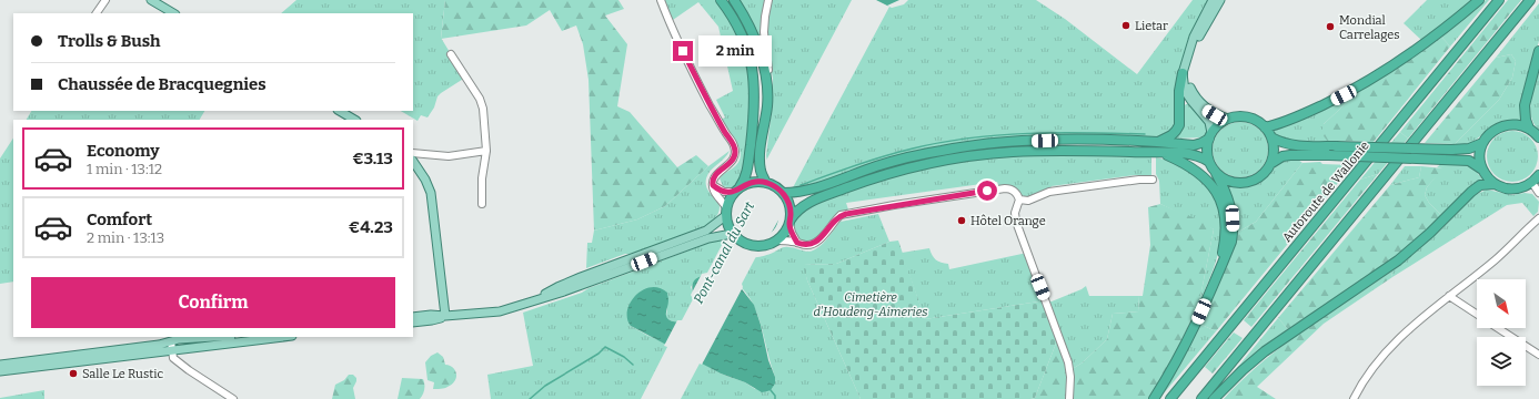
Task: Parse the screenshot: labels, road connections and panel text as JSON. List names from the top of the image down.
{
  "streets": {
    "highway": ["Autoroute de Wallonie"]
  },
  "water": ["Pont-canal du Sart"],
  "parks": ["Cimetière d'Houdeng-Aimeries"],
  "places": [
    "Lietar",
    "Mondial Carrelages",
    "Hôtel Orange",
    "Salle Le Rustic"
  ],
  "north": "bottom right",
  "page": {
    "banner": ["Trolls & Bush", "Chaussée de Bracquegnies"],
    "bubble": "2 min",
    "list": [
      {
        "name": "Economy",
        "note": "1 min · 13:12",
        "value": "€3.13"
      },
      {
        "name": "Comfort",
        "note": "2 min · 13:13",
        "value": "€4.23"
      }
    ],
    "buttons": "Confirm"
  }
}
